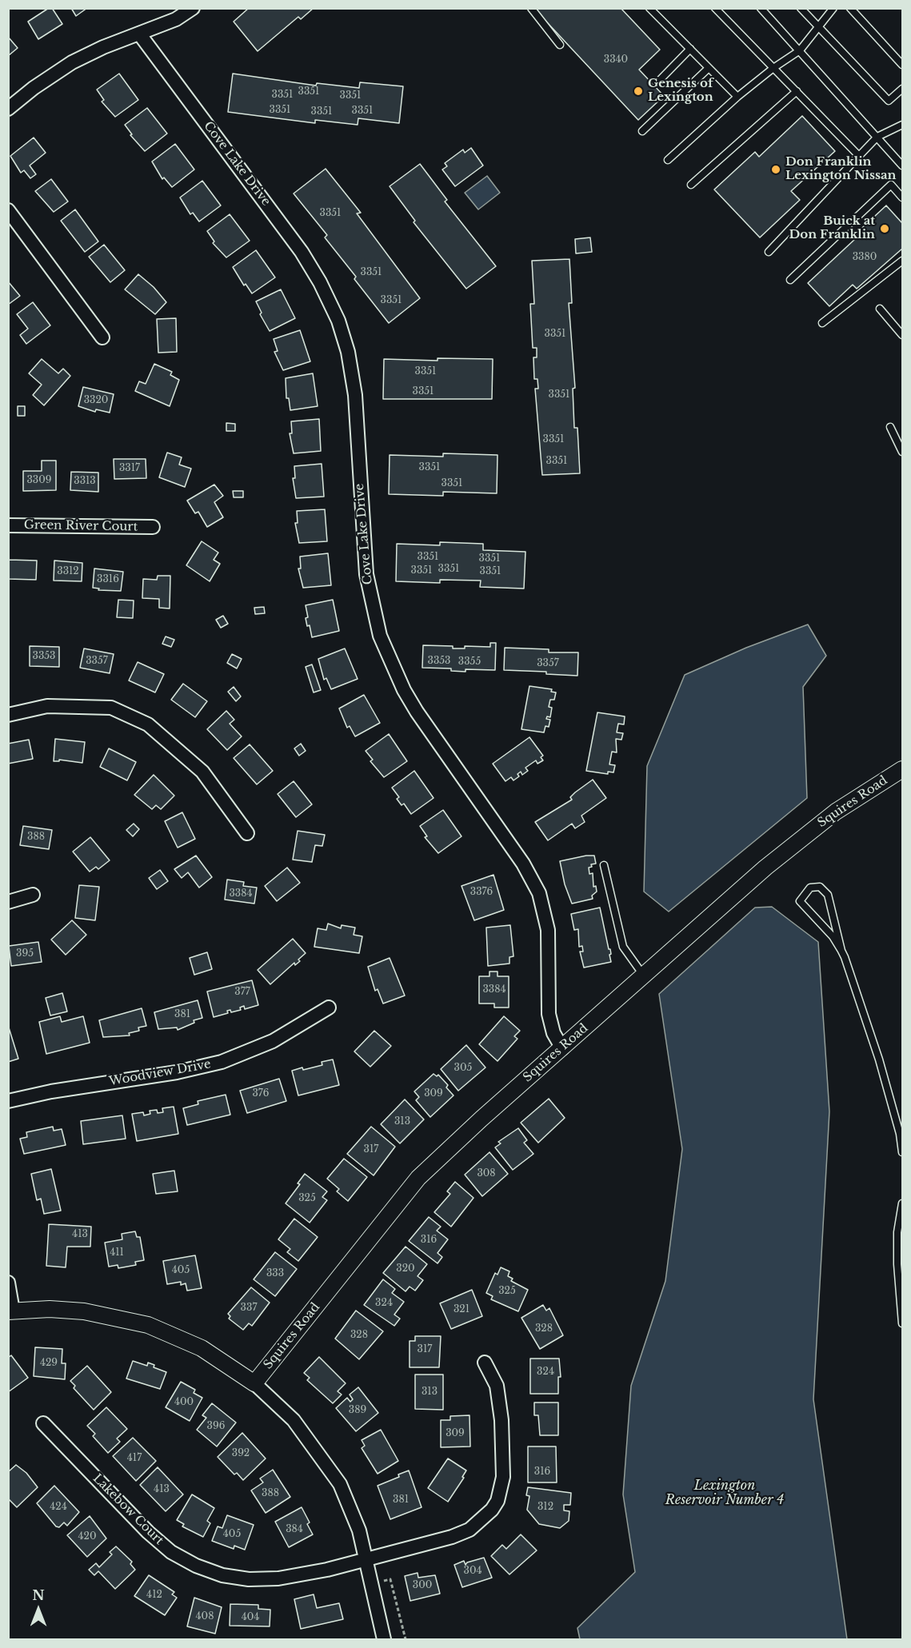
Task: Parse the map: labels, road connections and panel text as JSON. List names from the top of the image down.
{
  "streets": {
    "street": [
      "Cove Lake Drive",
      "Green River Court",
      "Squires Road",
      "Woodview Drive",
      "Lakebow Court"
    ]
  },
  "crossings": [
    ["Cove Lake Drive", "Squires Road"]
  ],
  "water": ["Lexington Reservoir Number 4"],
  "places": ["Genesis of Lexington", "Don Franklin Lexington Nissan", "Buick at Don Franklin"],
  "house_numbers": [
    "3340",
    "3351",
    "3351",
    "3351",
    "3351",
    "3351",
    "3351",
    "3351",
    "3380",
    "3351",
    "3351",
    "3351",
    "3351",
    "3351",
    "3351",
    "3320",
    "3351",
    "3351",
    "3351",
    "3317",
    "3309",
    "3313",
    "3351",
    "3351",
    "3351",
    "3351",
    "3351",
    "3312",
    "3351",
    "3316",
    "3353",
    "3357",
    "3353",
    "3355",
    "3357",
    "388",
    "3376",
    "3384",
    "395",
    "3384",
    "377",
    "381",
    "305",
    "376",
    "309",
    "313",
    "317",
    "308",
    "325",
    "413",
    "316",
    "411",
    "320",
    "405",
    "333",
    "325",
    "324",
    "337",
    "321",
    "328",
    "328",
    "317",
    "429",
    "324",
    "313",
    "400",
    "389",
    "396",
    "309",
    "392",
    "417",
    "316",
    "413",
    "388",
    "381",
    "424",
    "312",
    "384",
    "405",
    "420",
    "304",
    "300",
    "412",
    "408",
    "404"
  ],
  "north": "top"
}
